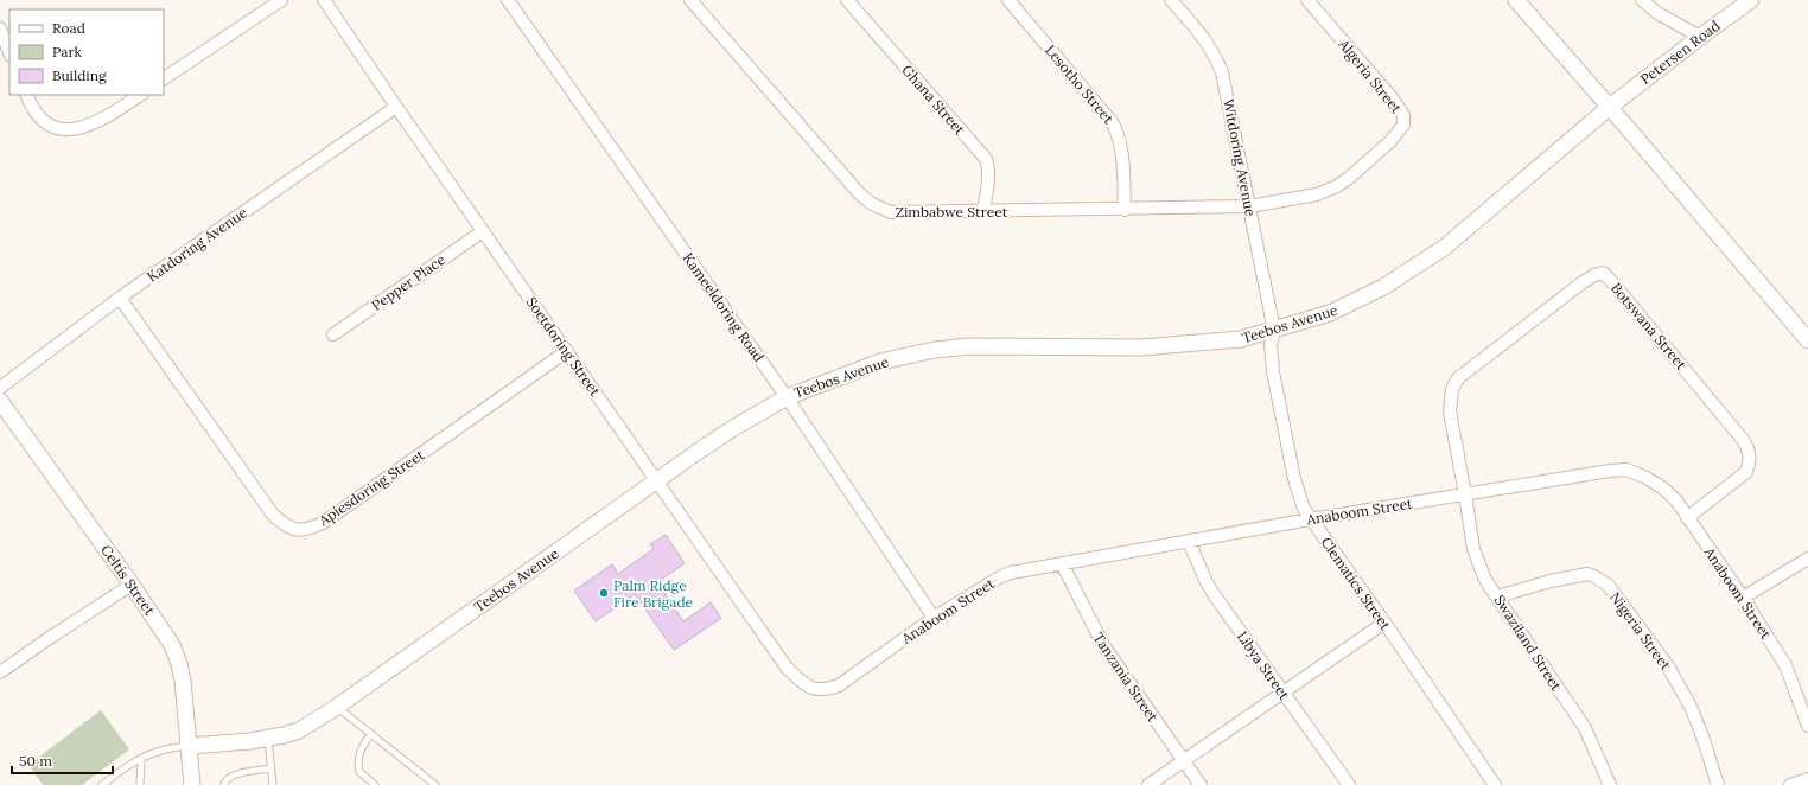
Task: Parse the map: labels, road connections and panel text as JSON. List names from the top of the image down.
{
  "streets": {
    "street": [
      "Petersen Road",
      "Algeria Street",
      "Lesotho Street",
      "Ghana Street",
      "Witdoring Avenue",
      "Zimbabwe Street",
      "Katdoring Avenue",
      "Pepper Place",
      "Kameeldoring Road",
      "Teebos Avenue",
      "Botswana Street",
      "Soetdoring Street",
      "Apiesdoring Street",
      "Anaboom Street",
      "Celtis Street",
      "Clematics Street",
      "Nigeria Street",
      "Swaziland Street",
      "Libya Street",
      "Tanzania Street"
    ]
  },
  "crossings": [
    ["Petersen Road", "Teebos Avenue"],
    ["Algeria Street", "Witdoring Avenue"],
    ["Algeria Street", "Zimbabwe Street"],
    ["Lesotho Street", "Zimbabwe Street"],
    ["Ghana Street", "Zimbabwe Street"],
    ["Witdoring Avenue", "Zimbabwe Street"],
    ["Witdoring Avenue", "Teebos Avenue"],
    ["Witdoring Avenue", "Clematics Street"],
    ["Katdoring Avenue", "Soetdoring Street"],
    ["Katdoring Avenue", "Apiesdoring Street"],
    ["Pepper Place", "Soetdoring Street"],
    ["Kameeldoring Road", "Teebos Avenue"],
    ["Kameeldoring Road", "Anaboom Street"],
    ["Teebos Avenue", "Soetdoring Street"],
    ["Teebos Avenue", "Celtis Street"],
    ["Teebos Avenue", "Clematics Street"],
    ["Botswana Street", "Anaboom Street"],
    ["Botswana Street", "Swaziland Street"],
    ["Soetdoring Street", "Apiesdoring Street"],
    ["Soetdoring Street", "Anaboom Street"],
    ["Anaboom Street", "Clematics Street"],
    ["Anaboom Street", "Swaziland Street"],
    ["Anaboom Street", "Libya Street"],
    ["Anaboom Street", "Tanzania Street"],
    ["Nigeria Street", "Swaziland Street"]
  ],
  "places": ["Palm Ridge Fire Brigade"],
  "legend": ["Road", "Park", "Building"],
  "scale_bar": "50 m"
}
